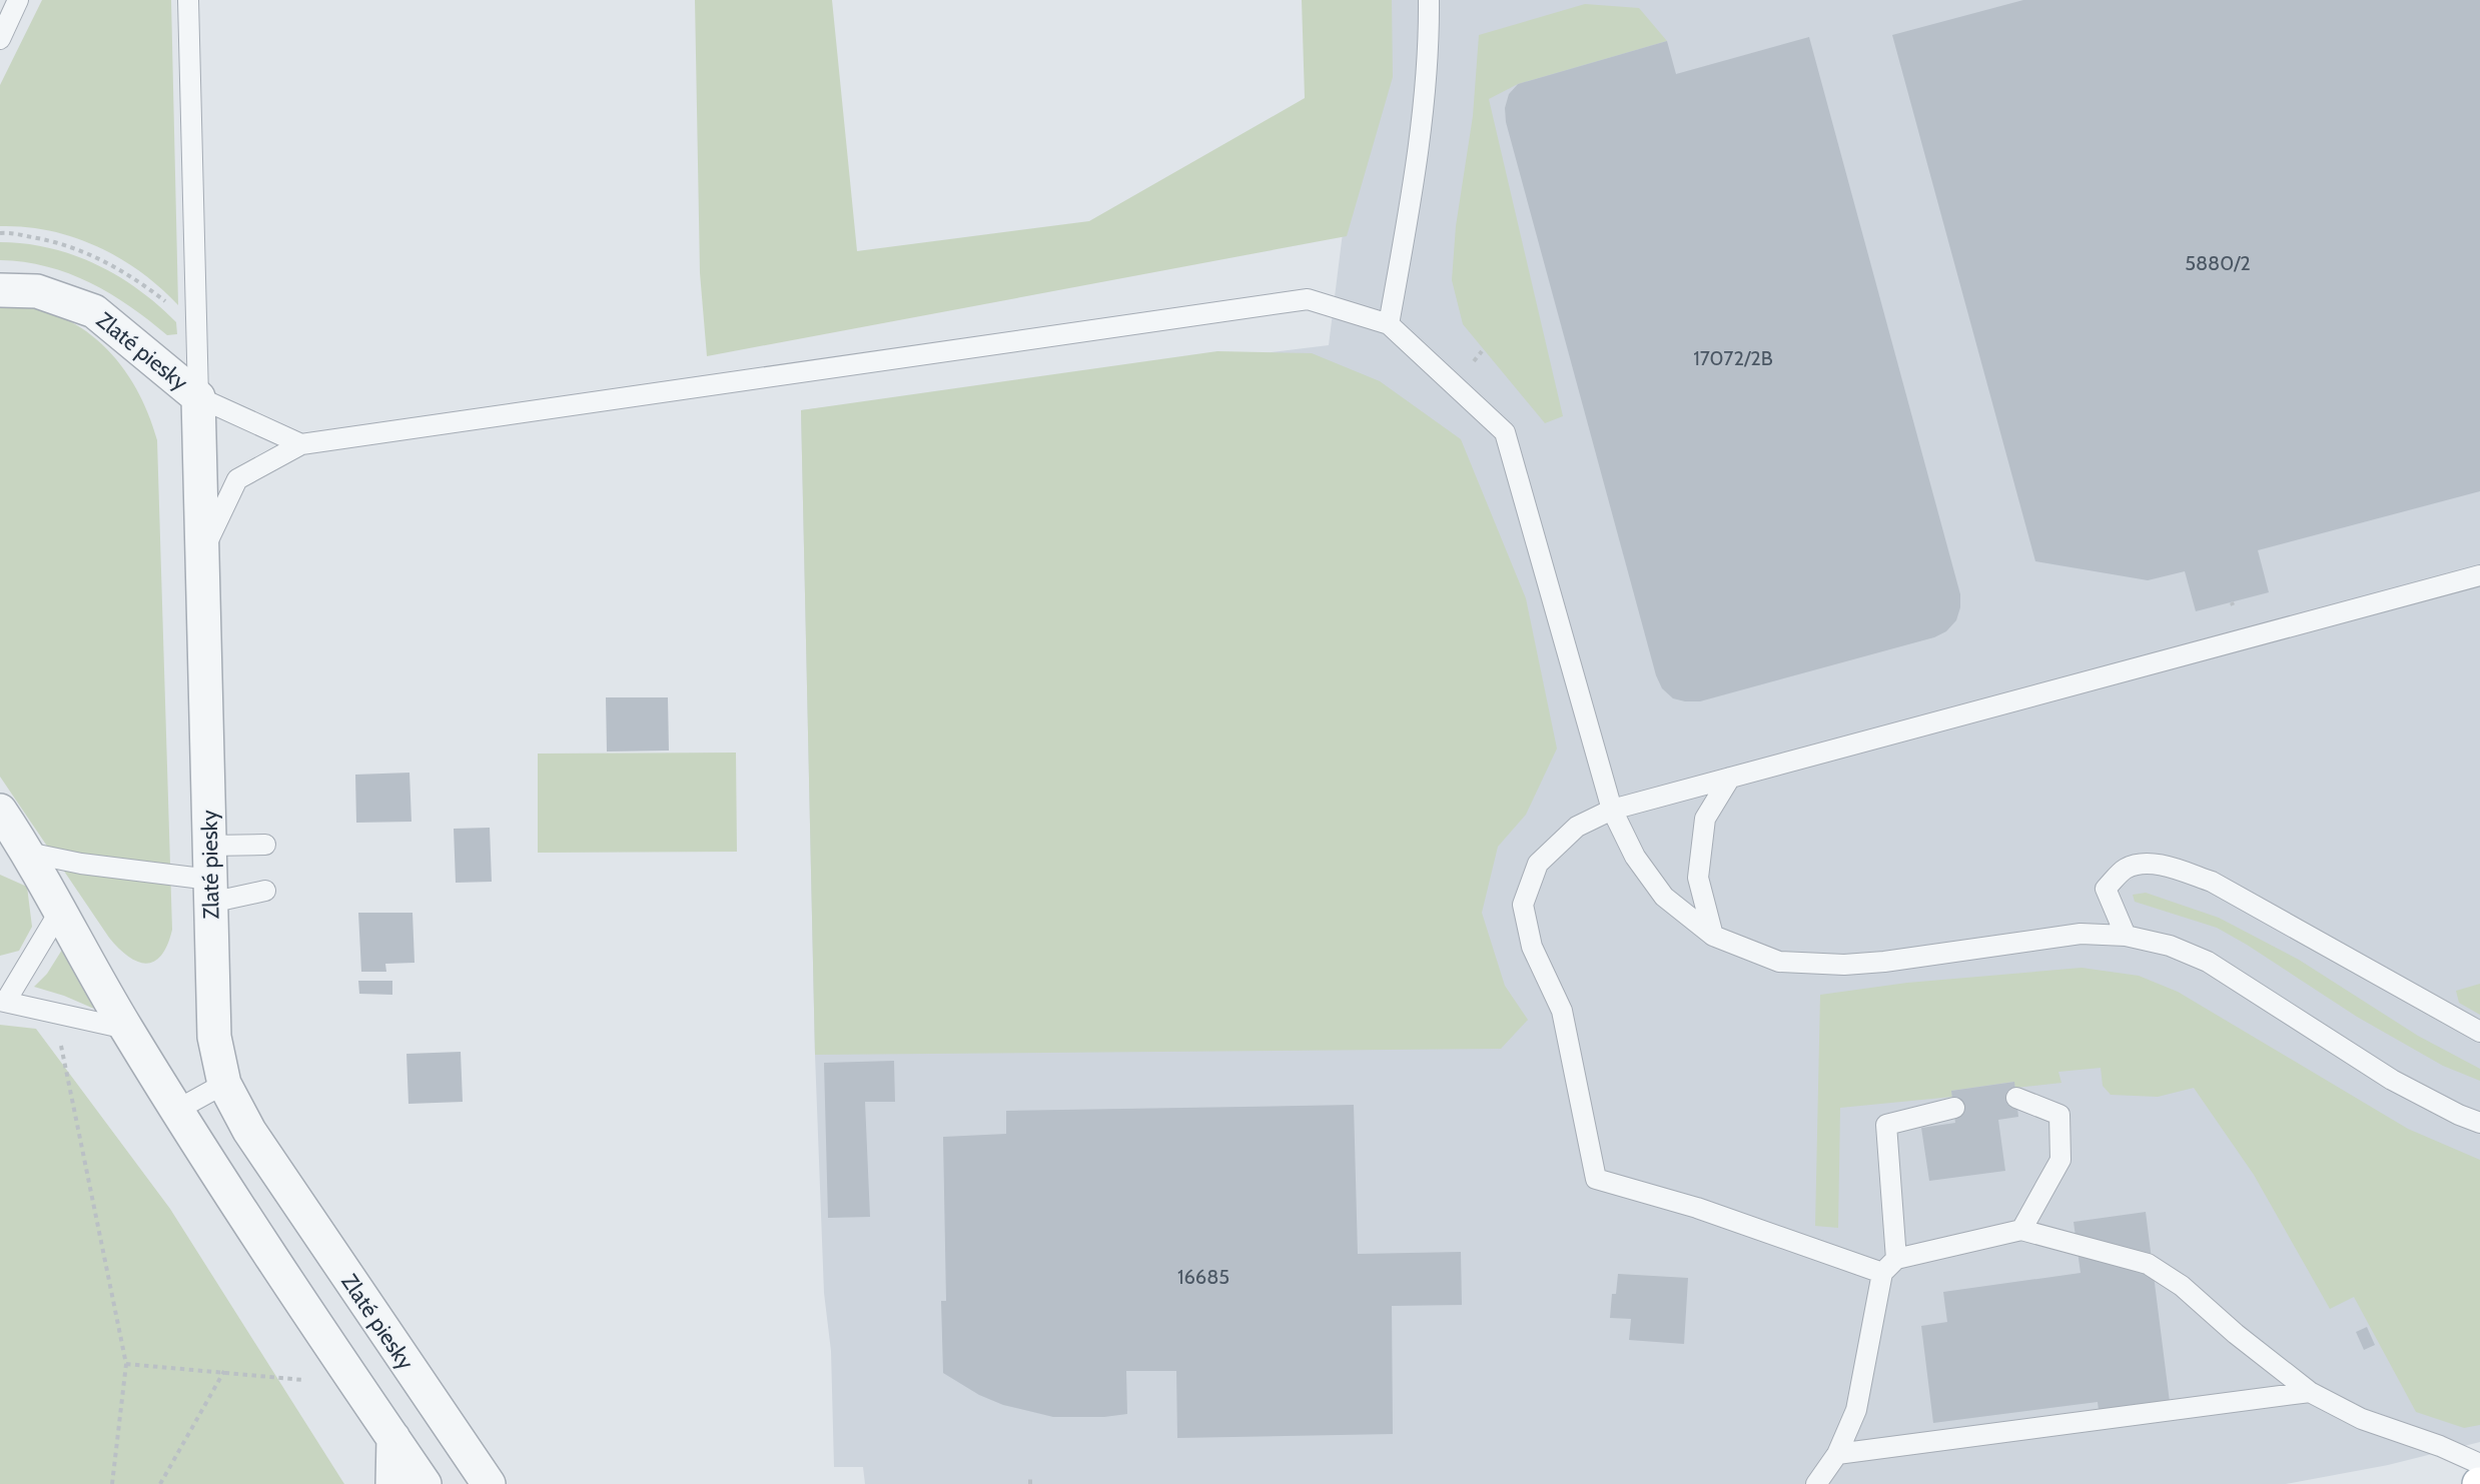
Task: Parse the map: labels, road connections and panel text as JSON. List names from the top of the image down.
{
  "streets": {
    "street": ["Zlaté piesky"]
  },
  "house_numbers": ["5880/2", "17072/2B", "16685"]
}
